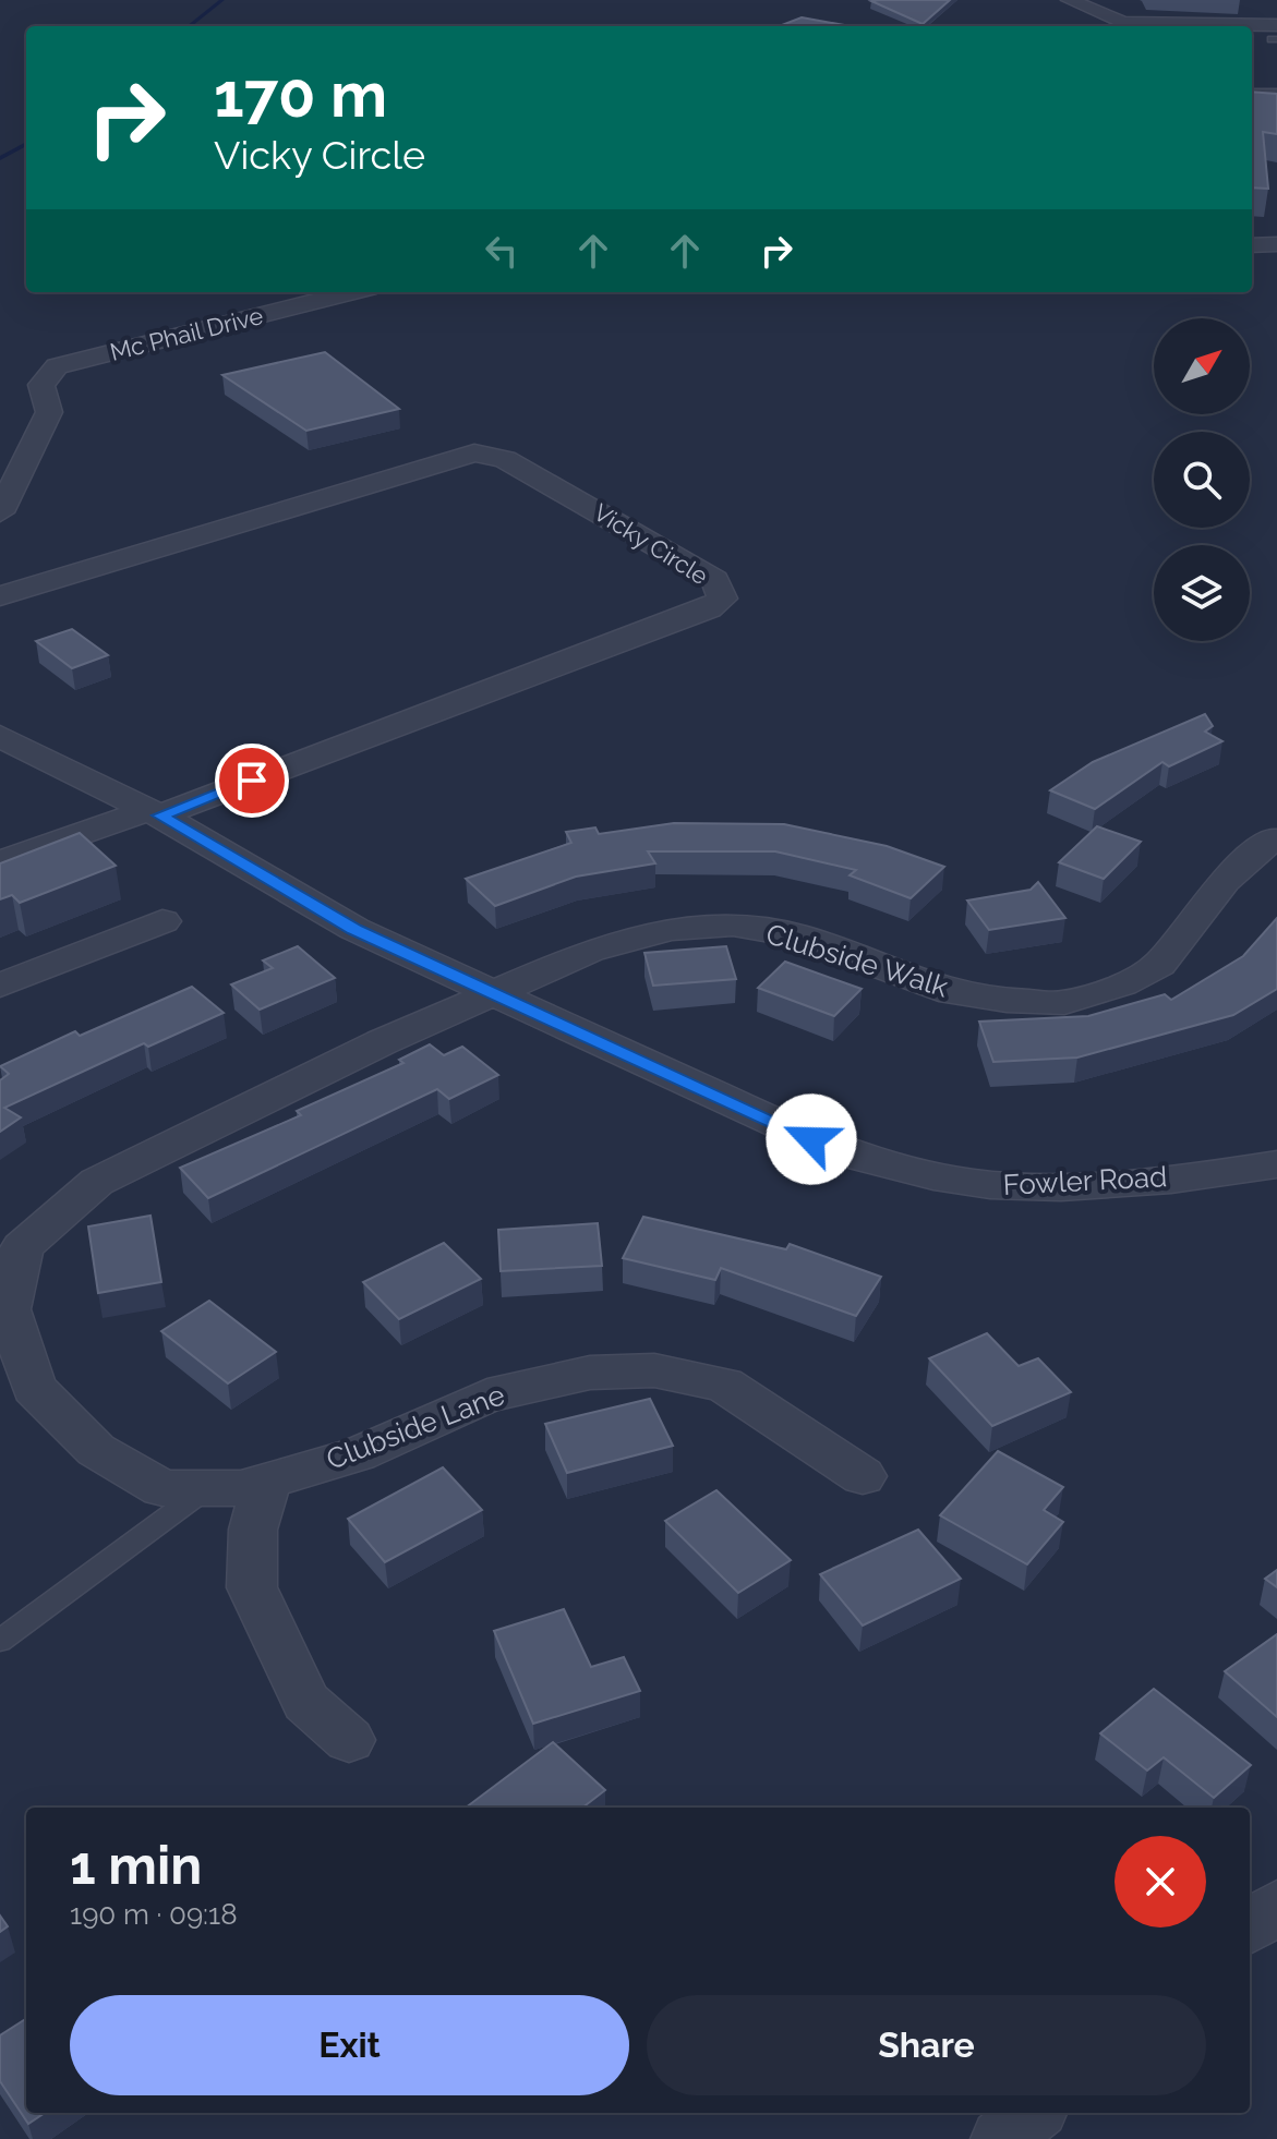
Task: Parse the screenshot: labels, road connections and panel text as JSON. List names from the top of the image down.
{
  "streets": {
    "street": [
      "Mc Phail Drive",
      "Vicky Circle",
      "Clubside Walk",
      "Fowler Road",
      "Clubside Lane"
    ]
  },
  "crossings": [
    ["Vicky Circle", "Fowler Road"],
    ["Clubside Walk", "Fowler Road"],
    ["Clubside Walk", "Clubside Lane"],
    ["Fowler Road", "Clubside Lane"]
  ],
  "north": "top right",
  "page": {
    "turn": ["170 m", "Vicky Circle"],
    "heading": ["1 min", "190 m · 09:18"],
    "buttons": ["Exit", "Share"]
  }
}
